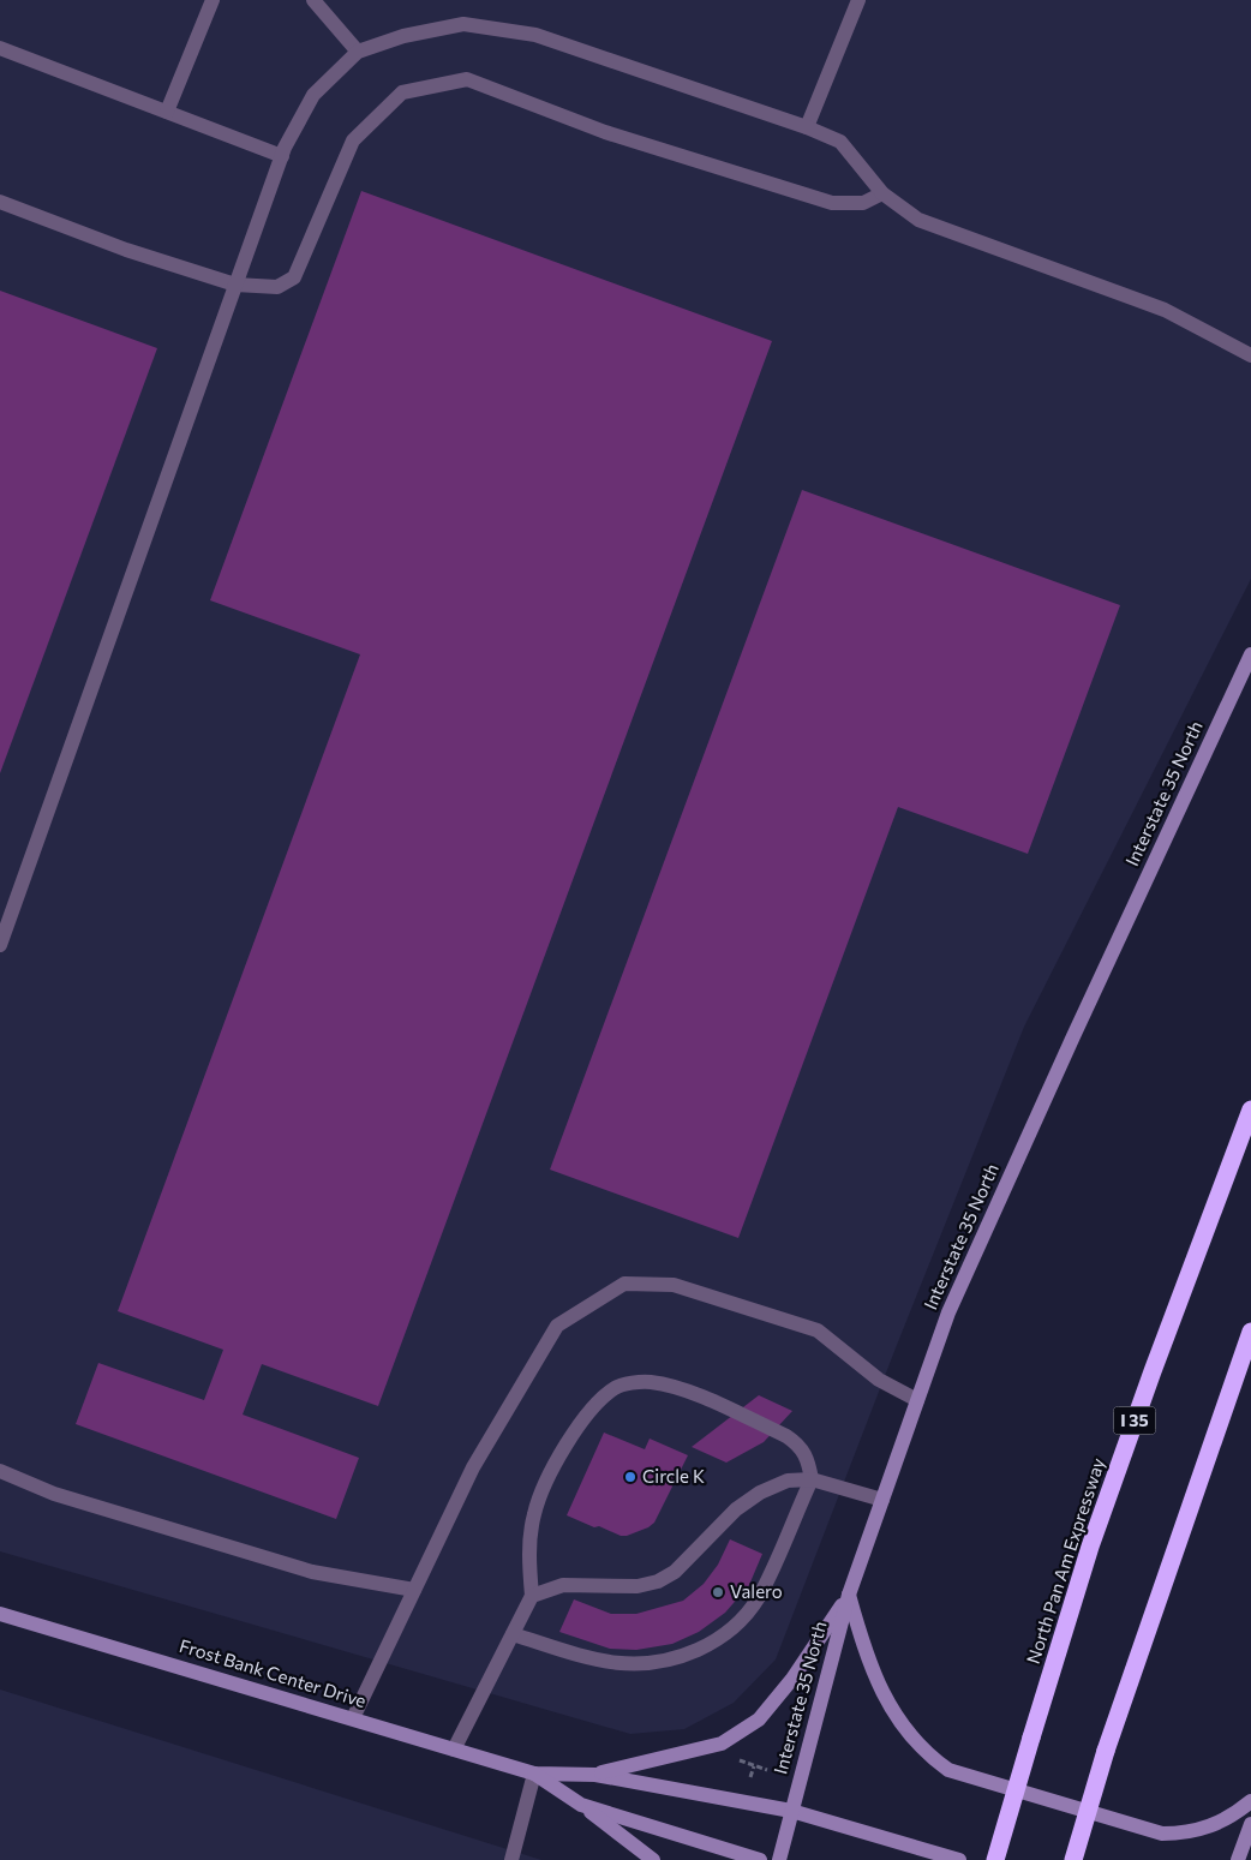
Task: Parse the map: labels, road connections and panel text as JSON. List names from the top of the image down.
{
  "streets": {
    "highway": ["I 35", "North Pan Am Expressway"],
    "main road": ["Interstate 35 North", "Frost Bank Center Drive"]
  },
  "crossings": [
    ["Interstate 35 North", "Frost Bank Center Drive"]
  ],
  "places": ["Circle K", "Valero"]
}
